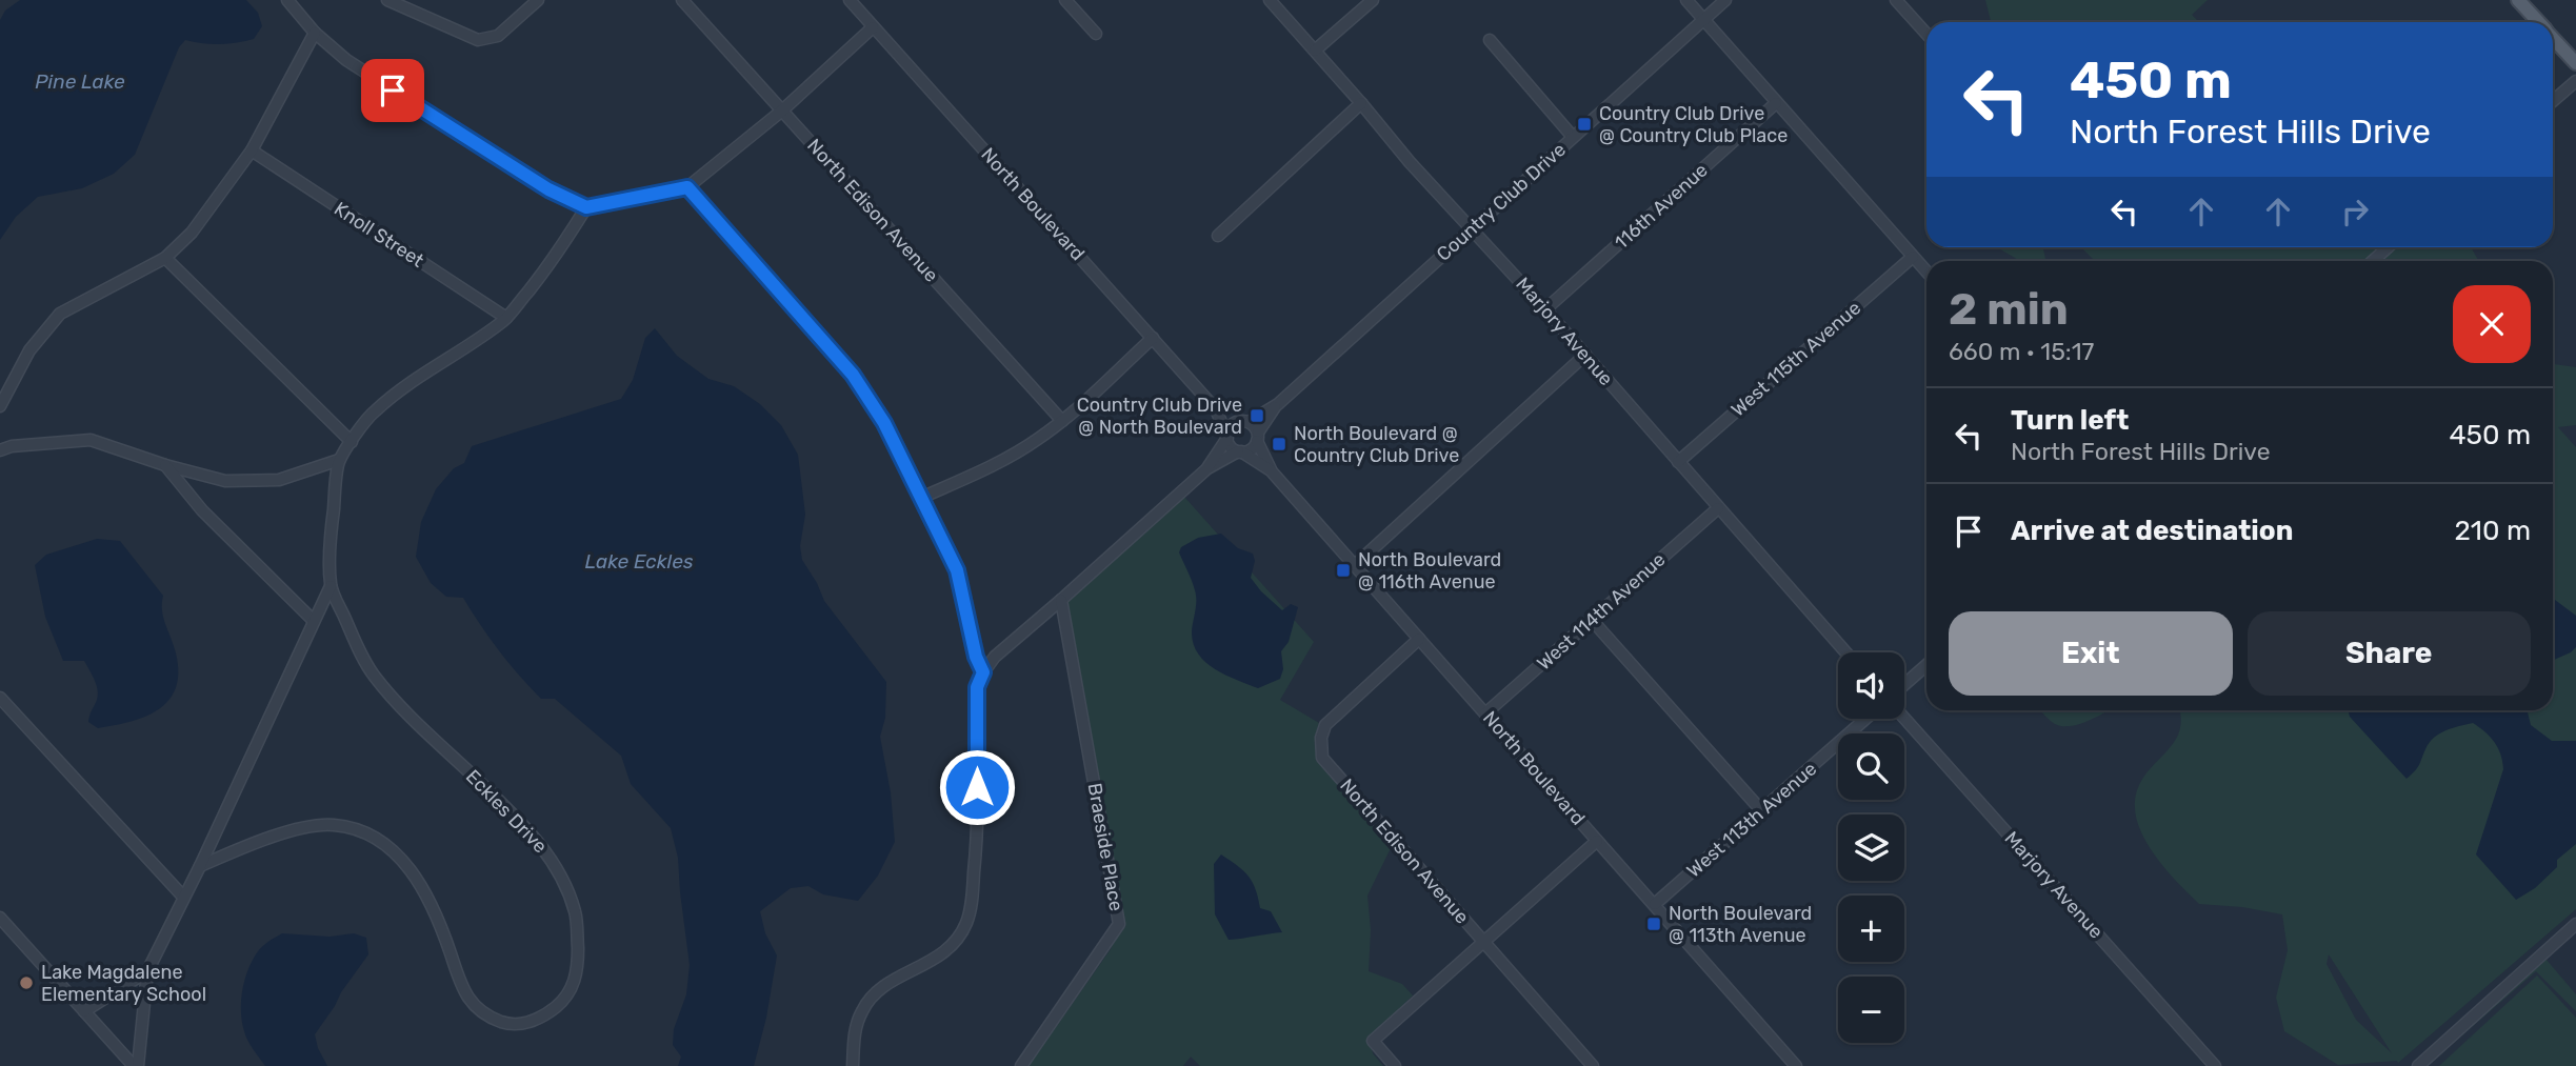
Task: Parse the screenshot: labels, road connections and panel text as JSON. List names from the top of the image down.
{
  "streets": {
    "street": [
      "Country Club Drive",
      "North Boulevard",
      "116th Avenue",
      "North Edison Avenue",
      "Knoll Street",
      "Marjory Avenue",
      "West 115th Avenue",
      "West 114th Avenue",
      "Eckles Drive",
      "West 113th Avenue",
      "Braeside Place"
    ]
  },
  "crossings": [
    ["Country Club Drive", "North Boulevard"],
    ["Country Club Drive", "Marjory Avenue"],
    ["North Boulevard", "North Edison Avenue"],
    ["North Boulevard", "West 114th Avenue"],
    ["North Boulevard", "West 113th Avenue"],
    ["116th Avenue", "Marjory Avenue"],
    ["Knoll Street", "Eckles Drive"],
    ["Marjory Avenue", "West 115th Avenue"],
    ["Marjory Avenue", "West 114th Avenue"]
  ],
  "water": ["Pine Lake", "Lake Eckles"],
  "places": {
    "transit": [
      "Country Club Drive @ Country Club Place",
      "Country Club Drive @ North Boulevard",
      "North Boulevard @ Country Club Drive",
      "North Boulevard @ 116th Avenue",
      "North Boulevard @ 113th Avenue"
    ],
    "other": ["Lake Magdalene Elementary School"]
  },
  "page": {
    "turn": ["450 m", "North Forest Hills Drive"],
    "heading": ["2 min", "660 m · 15:17"],
    "list": [
      {
        "name": "Turn left",
        "note": "North Forest Hills Drive",
        "value": "450 m"
      },
      {
        "name": "Arrive at destination",
        "value": "210 m"
      }
    ],
    "buttons": ["Exit", "Share"],
    "map_buttons": ["+", "−"]
  }
}
